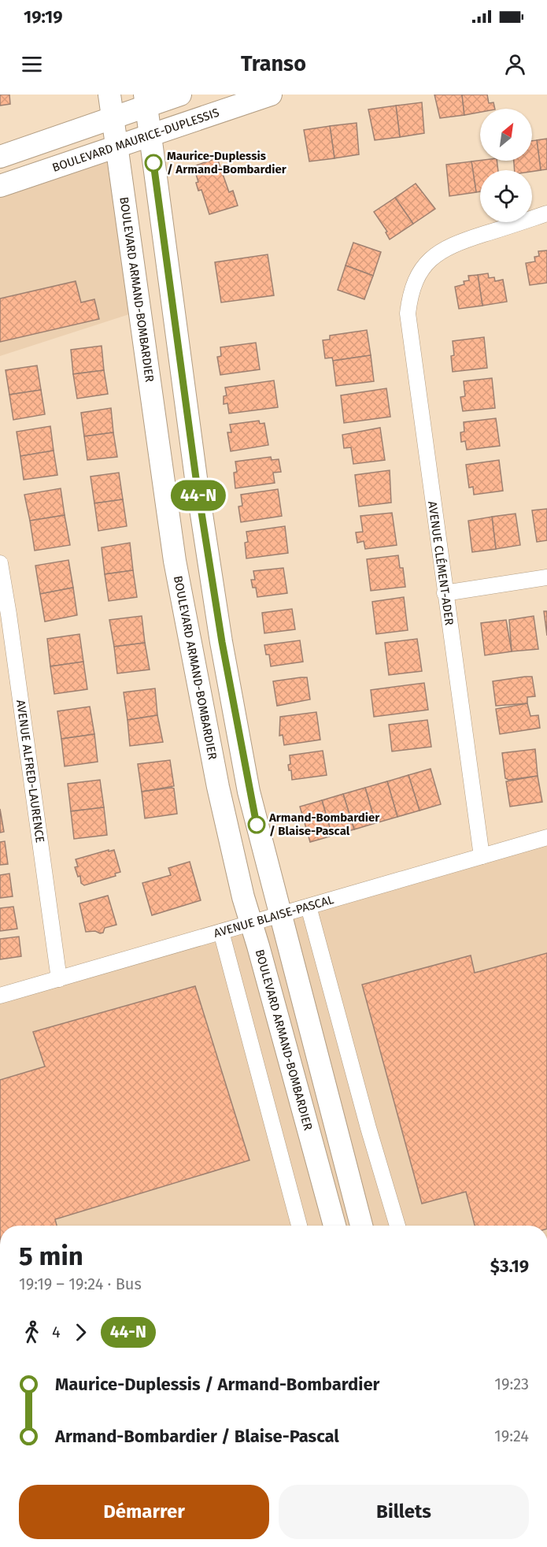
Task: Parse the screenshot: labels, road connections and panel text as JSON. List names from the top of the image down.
{
  "streets": {
    "street": [
      "BOULEVARD MAURICE-DUPLESSIS",
      "BOULEVARD ARMAND-BOMBARDIER",
      "AVENUE CLÉMENT-ADER",
      "AVENUE ALFRED-LAURENCE",
      "AVENUE BLAISE-PASCAL"
    ]
  },
  "crossings": [
    ["BOULEVARD MAURICE-DUPLESSIS", "BOULEVARD ARMAND-BOMBARDIER"],
    ["BOULEVARD ARMAND-BOMBARDIER", "AVENUE BLAISE-PASCAL"],
    ["AVENUE CLÉMENT-ADER", "AVENUE BLAISE-PASCAL"],
    ["AVENUE ALFRED-LAURENCE", "AVENUE BLAISE-PASCAL"]
  ],
  "places": ["Maurice-Duplessis / Armand-Bombardier", "Armand-Bombardier / Blaise-Pascal"],
  "lines": ["bus line 44-N"],
  "north": "top right",
  "page": {
    "status": "19:19",
    "header": "Transo",
    "on_map": "44-N",
    "heading": ["5 min", "19:19 – 19:24 · Bus", "$3.19"],
    "legs": ["4", "44-N"],
    "list": [
      {
        "name": "Maurice-Duplessis / Armand-Bombardier",
        "value": "19:23"
      },
      {
        "name": "Armand-Bombardier / Blaise-Pascal",
        "value": "19:24"
      }
    ],
    "buttons": ["Démarrer", "Billets"]
  }
}
